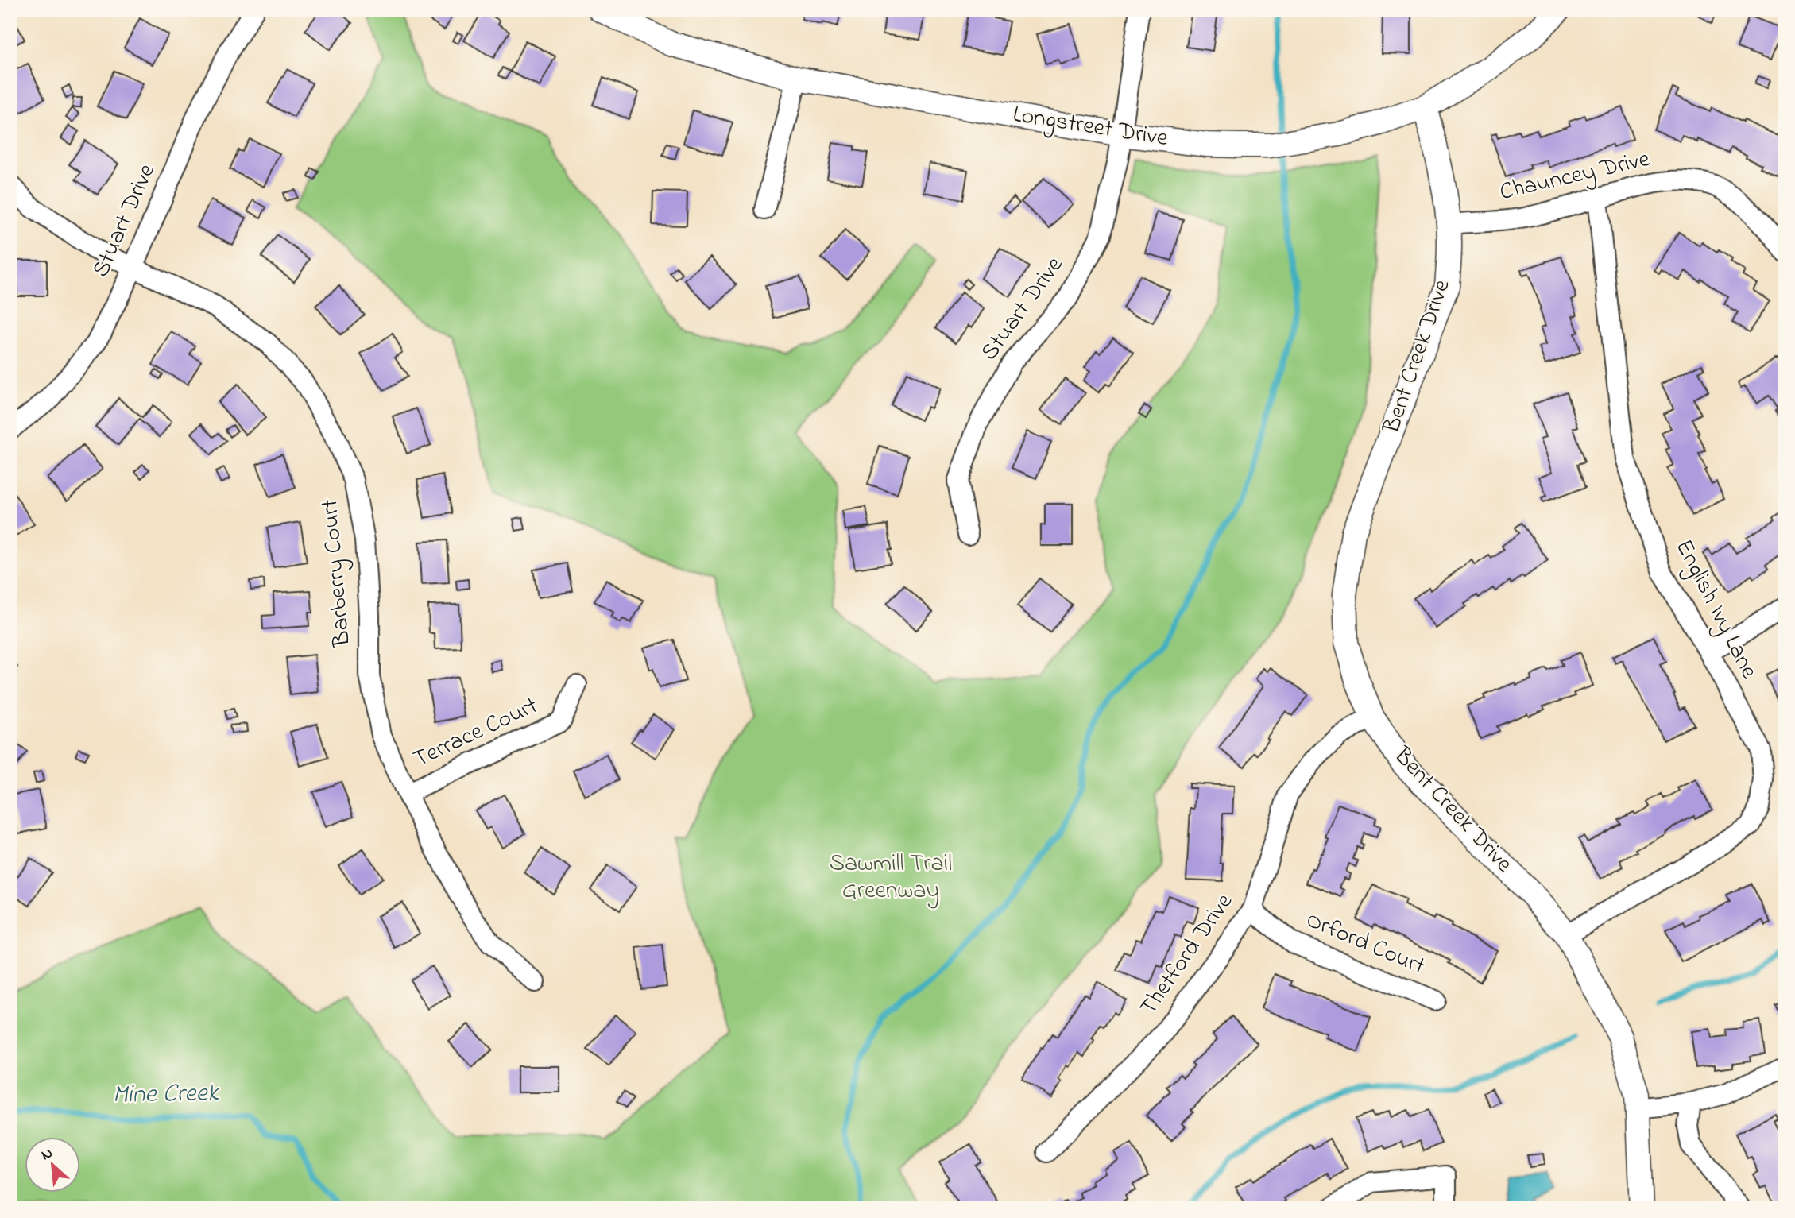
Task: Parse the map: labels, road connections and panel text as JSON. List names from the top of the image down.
{
  "streets": {
    "street": [
      "Longstreet Drive",
      "Chauncey Drive",
      "Stuart Drive",
      "Bent Creek Drive",
      "Barberry Court",
      "English Ivy Lane",
      "Terrace Court",
      "Orford Court",
      "Thetford Drive"
    ]
  },
  "crossings": [
    ["Longstreet Drive", "Stuart Drive"],
    ["Longstreet Drive", "Bent Creek Drive"],
    ["Chauncey Drive", "Bent Creek Drive"],
    ["Chauncey Drive", "English Ivy Lane"],
    ["Stuart Drive", "Barberry Court"],
    ["Bent Creek Drive", "English Ivy Lane"],
    ["Bent Creek Drive", "Thetford Drive"],
    ["Barberry Court", "Terrace Court"],
    ["Orford Court", "Thetford Drive"]
  ],
  "water": ["Mine Creek"],
  "parks": ["Sawmill Trail Greenway"],
  "north": "top left"
}
